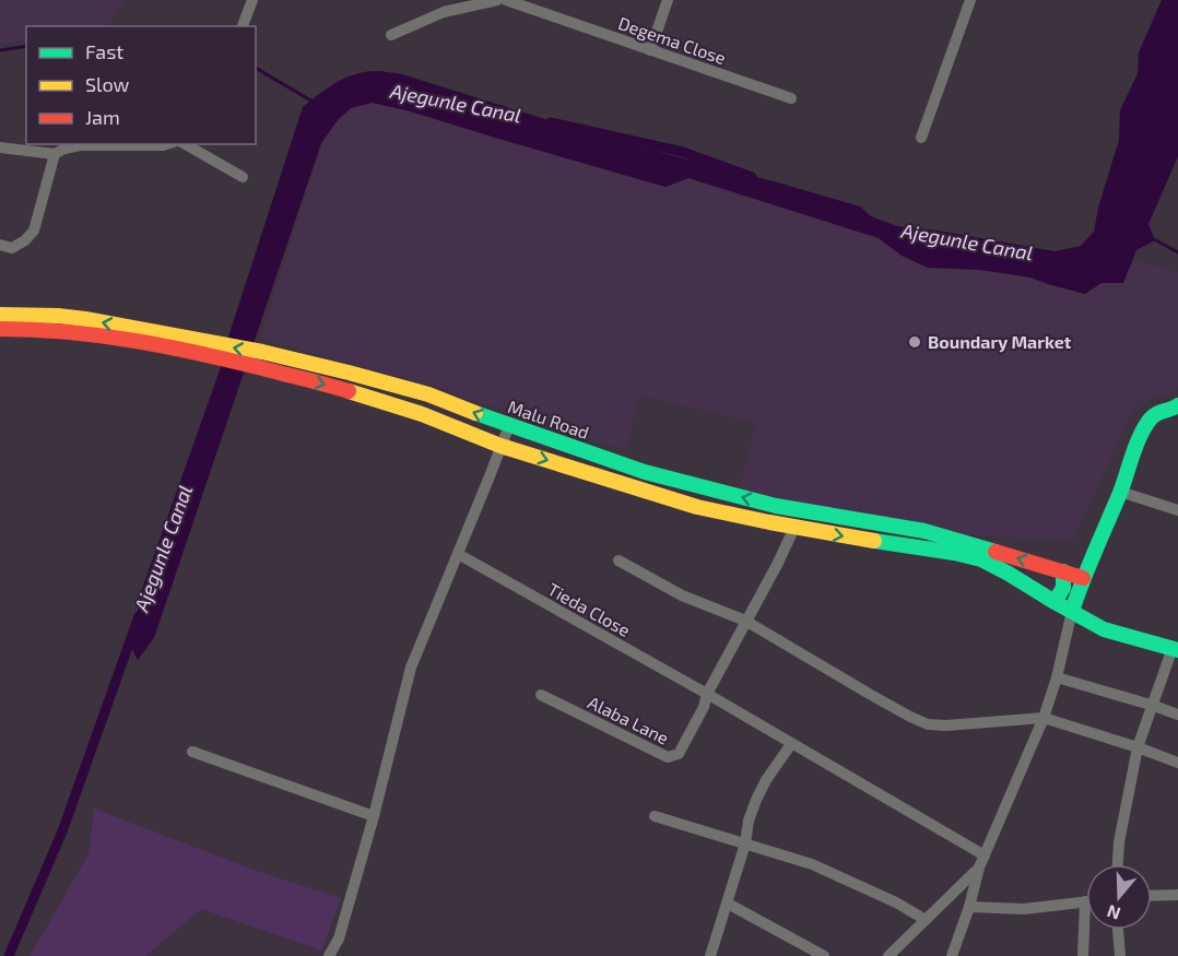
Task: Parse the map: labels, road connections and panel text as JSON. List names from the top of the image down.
{
  "streets": {
    "main road": ["Malu Road"],
    "street": ["Degema Close", "Tieda Close", "Alaba Lane"]
  },
  "crossings": [
    ["Tieda Close", "Alaba Lane"]
  ],
  "water": ["Ajegunle Canal"],
  "places": ["Boundary Market"],
  "legend": ["Fast", "Slow", "Jam"],
  "north": "bottom"
}
